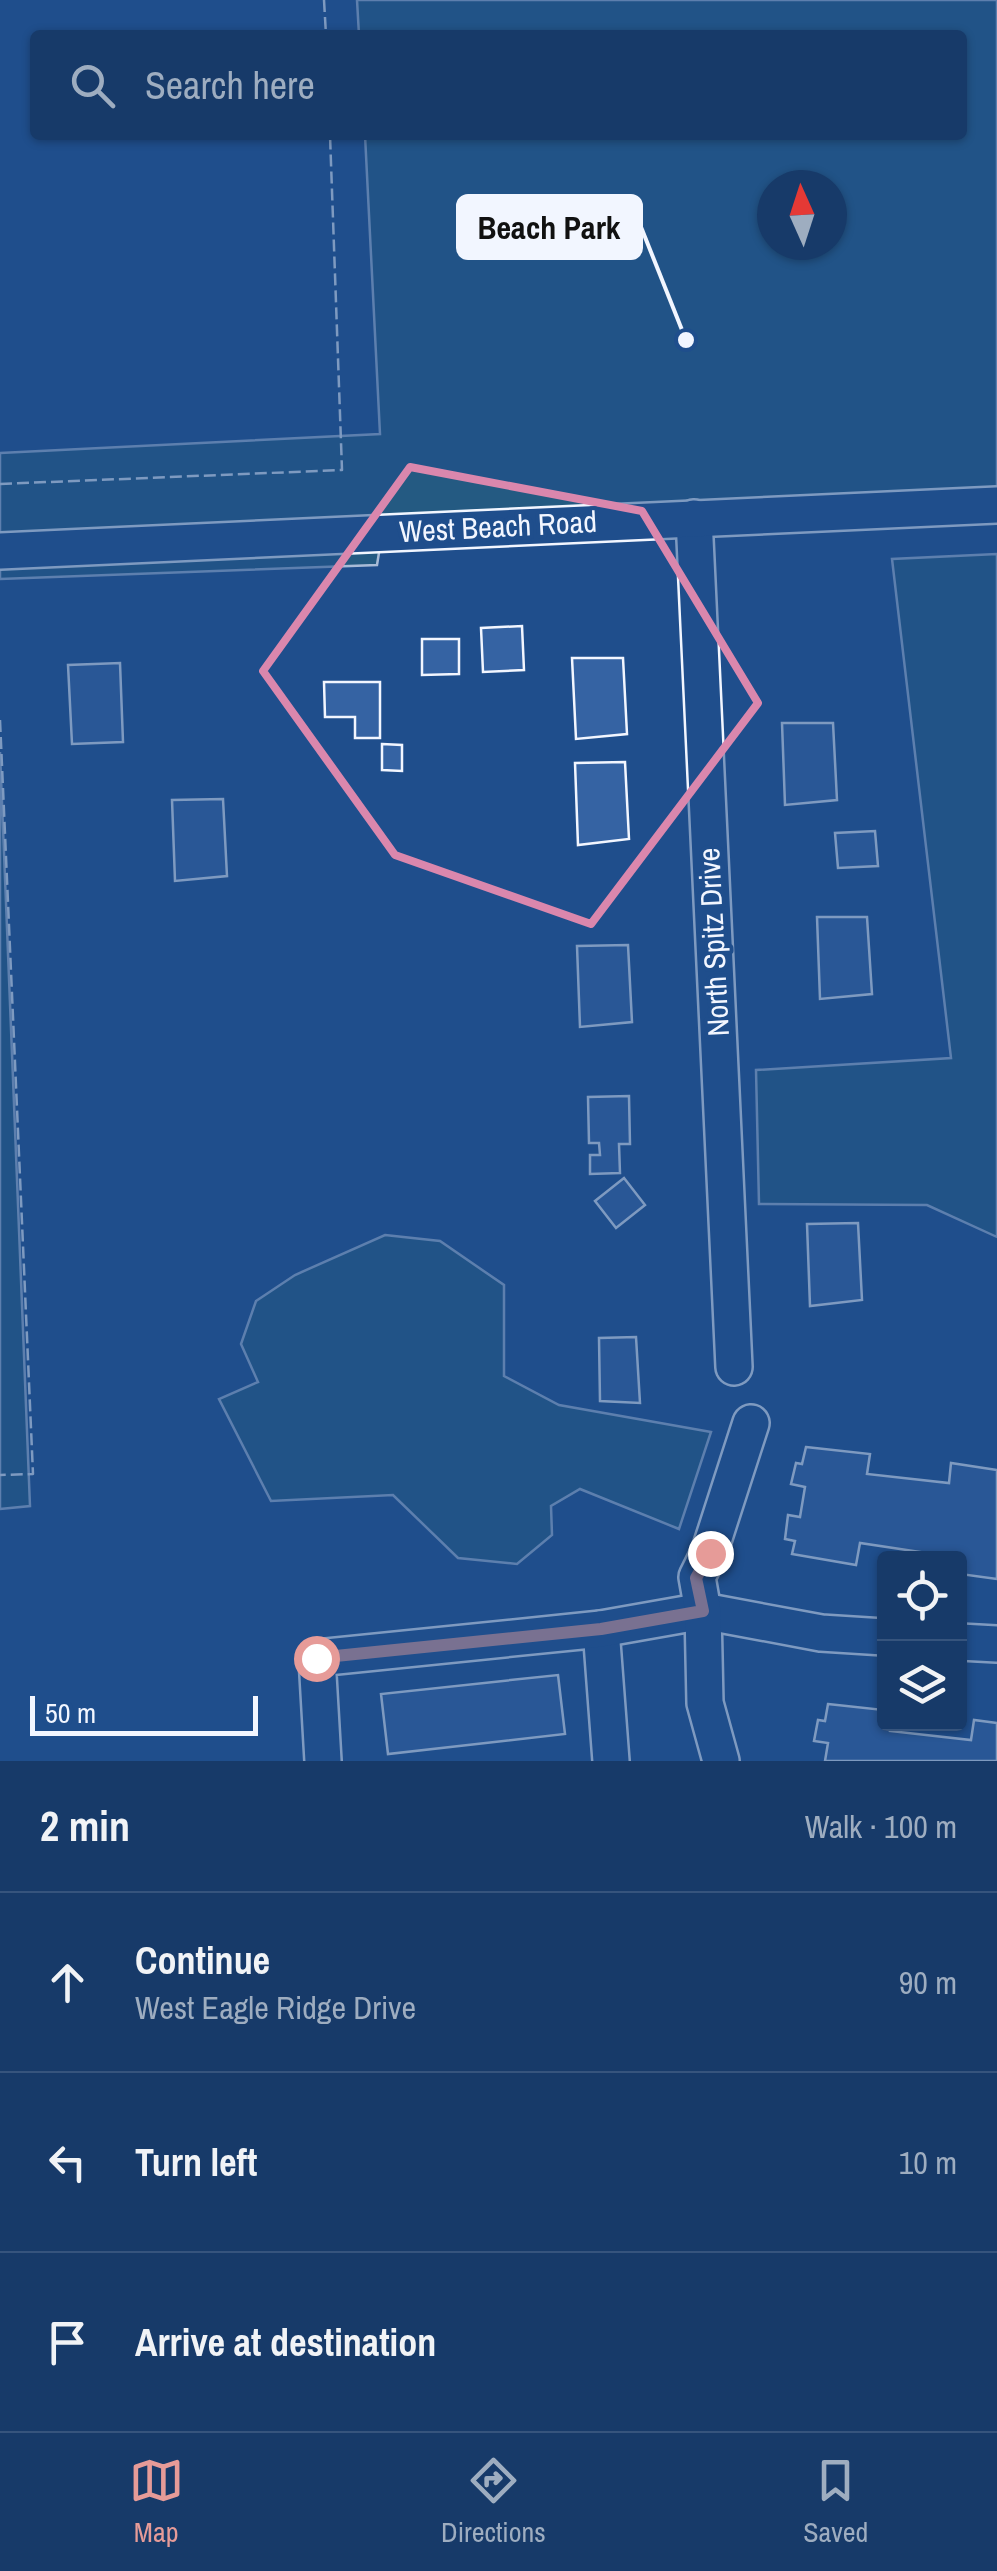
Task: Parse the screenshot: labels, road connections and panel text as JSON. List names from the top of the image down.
{
  "streets": {
    "street": ["West Beach Road", "North Spitz Drive"]
  },
  "crossings": [
    ["West Beach Road", "North Spitz Drive"]
  ],
  "places": ["Beach Park"],
  "scale_bar": "50 m",
  "north": "top",
  "page": {
    "search": "Search here",
    "scale": "50 m",
    "heading": ["2 min", "Walk · 100 m"],
    "list": [
      ["Continue", "West Eagle Ridge Drive", "90 m"],
      ["Turn left", "10 m"],
      "Arrive at destination"
    ],
    "nav": ["Map", "Directions", "Saved"]
  }
}
